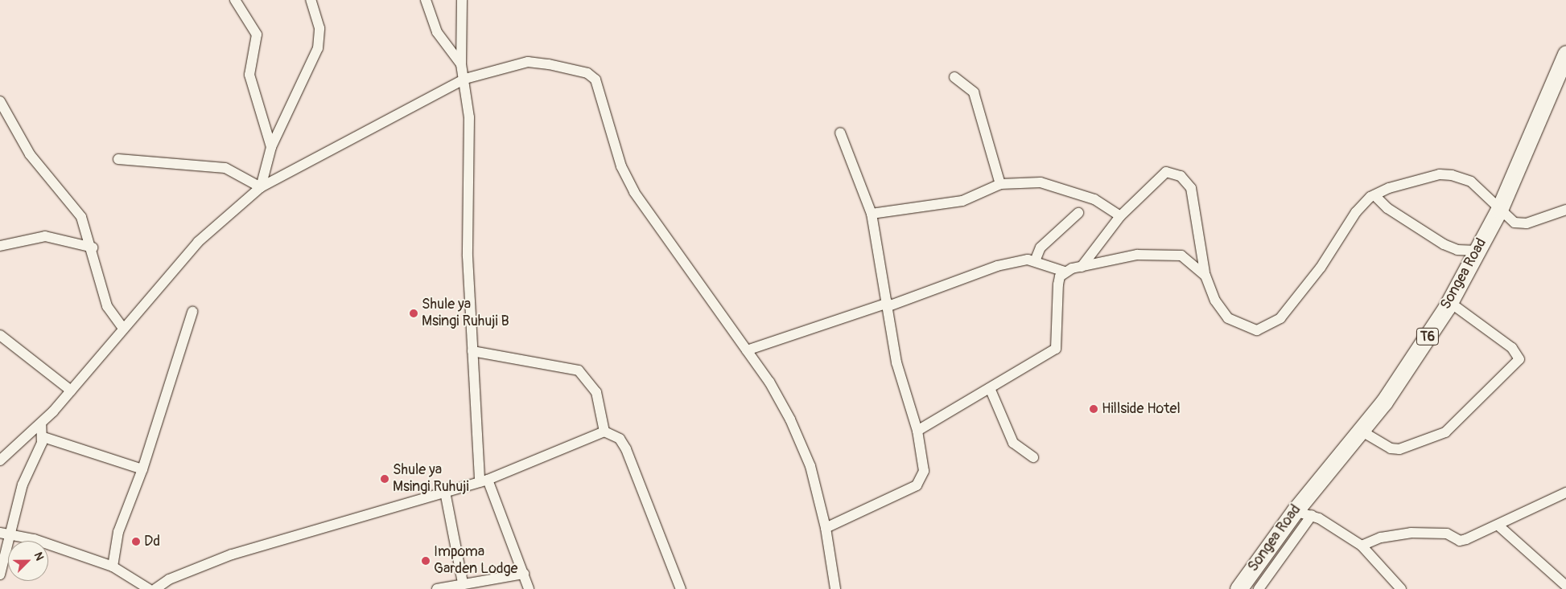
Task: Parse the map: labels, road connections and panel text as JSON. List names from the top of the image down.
{
  "streets": {
    "highway": ["Songea Road", "T6"]
  },
  "places": [
    "Shule ya Msingi Ruhuji B",
    "Hillside Hotel",
    "Shule ya Msingi Ruhuji",
    "Dd",
    "Impoma Garden Lodge"
  ],
  "north": "top right"
}
